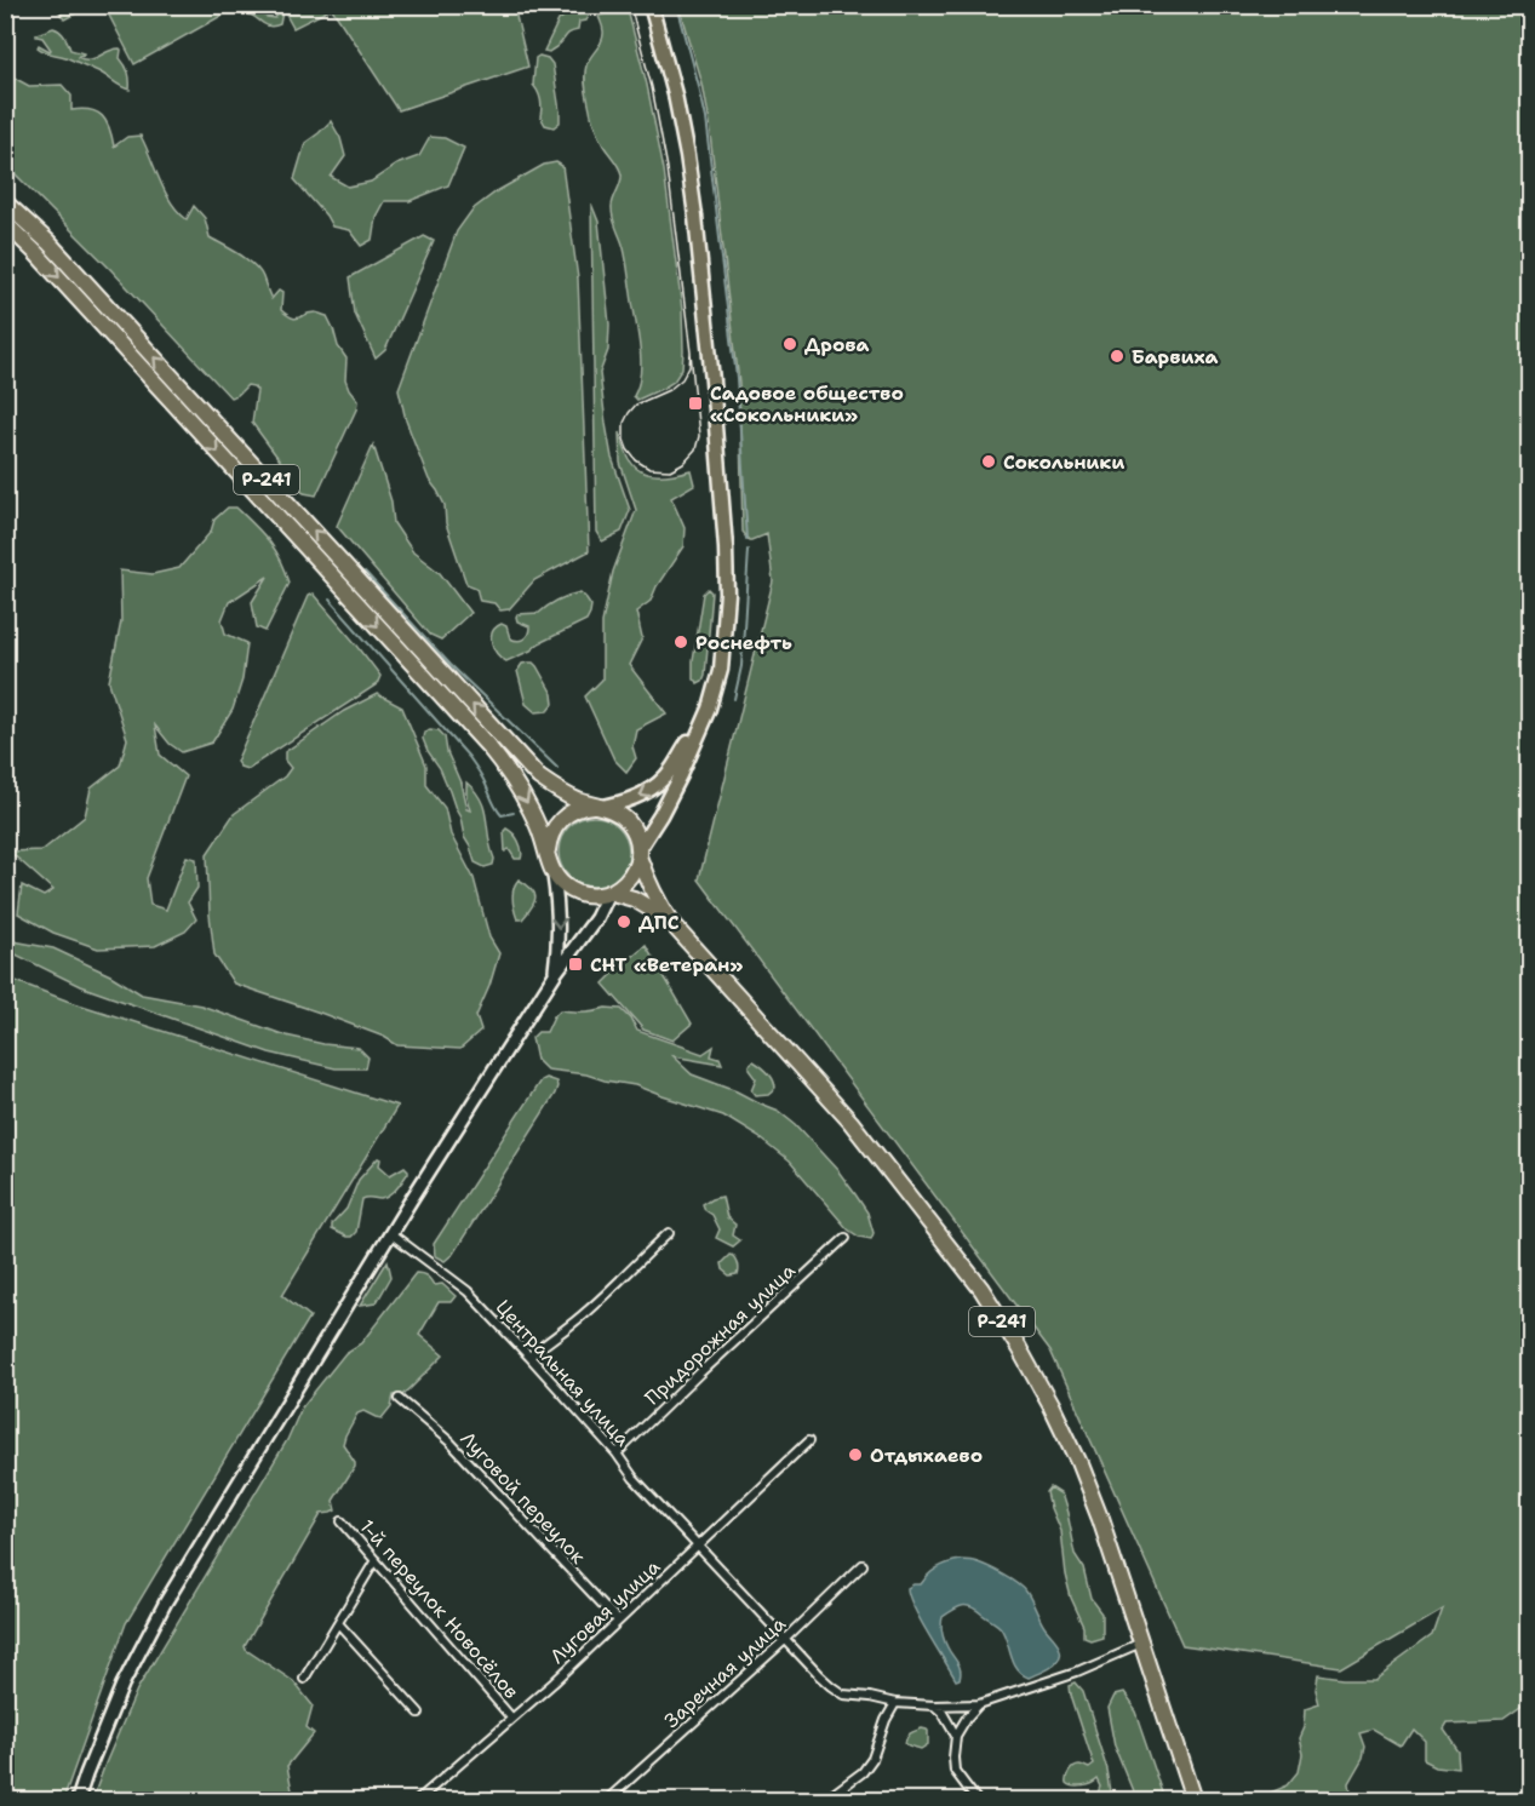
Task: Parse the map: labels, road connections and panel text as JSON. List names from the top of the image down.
{
  "streets": {
    "highway": ["Р-241"],
    "street": [
      "Придорожная улица",
      "Центральная улица",
      "Луговой переулок",
      "1-й переулок Новосёлов",
      "Луговая улица",
      "Заречная улица"
    ]
  },
  "crossings": [
    ["Р-241", "Центральная улица"],
    ["Придорожная улица", "Центральная улица"],
    ["Центральная улица", "Луговая улица"],
    ["Центральная улица", "Заречная улица"],
    ["Луговой переулок", "Луговая улица"],
    ["1-й переулок Новосёлов", "Луговая улица"]
  ],
  "places": {
    "other": [
      "Дрова",
      "Барвиха",
      "Сокольники",
      "Роснефть",
      "ДПС",
      "Отдыхаево"
    ],
    "transit": ["Садовое общество «Сокольники»", "СНТ «Ветеран»"]
  }
}
